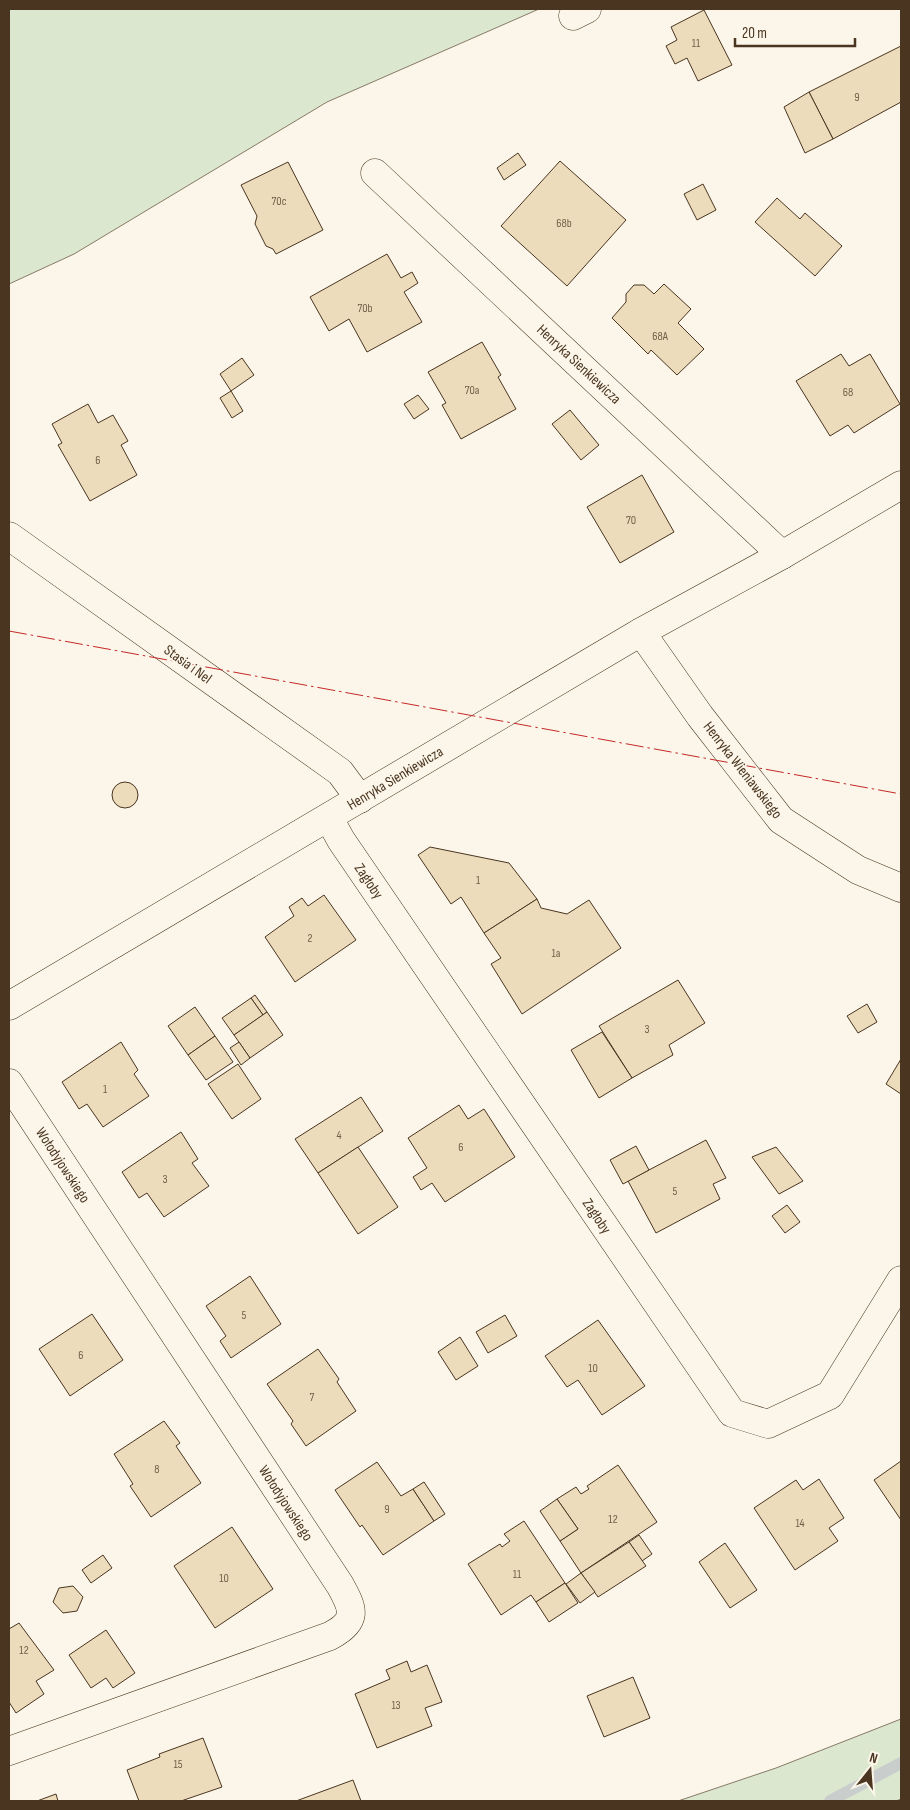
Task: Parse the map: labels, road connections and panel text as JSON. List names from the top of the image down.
{
  "streets": {
    "street": [
      "Henryka Sienkiewicza",
      "Stasia i Nel",
      "Henryka Wieniawskiego",
      "Zagłoby",
      "Wołodyjowskiego"
    ]
  },
  "crossings": [
    ["Henryka Sienkiewicza", "Stasia i Nel"],
    ["Henryka Sienkiewicza", "Henryka Wieniawskiego"],
    ["Henryka Sienkiewicza", "Zagłoby"]
  ],
  "house_numbers": [
    "11",
    "9",
    "70c",
    "68b",
    "70b",
    "68A",
    "70a",
    "68",
    "6",
    "70",
    "1",
    "2",
    "1a",
    "3",
    "1",
    "4",
    "6",
    "3",
    "5",
    "5",
    "6",
    "10",
    "7",
    "8",
    "9",
    "12",
    "14",
    "11",
    "10",
    "12",
    "13",
    "15"
  ],
  "scale_bar": "20 m",
  "north": "top"
}
